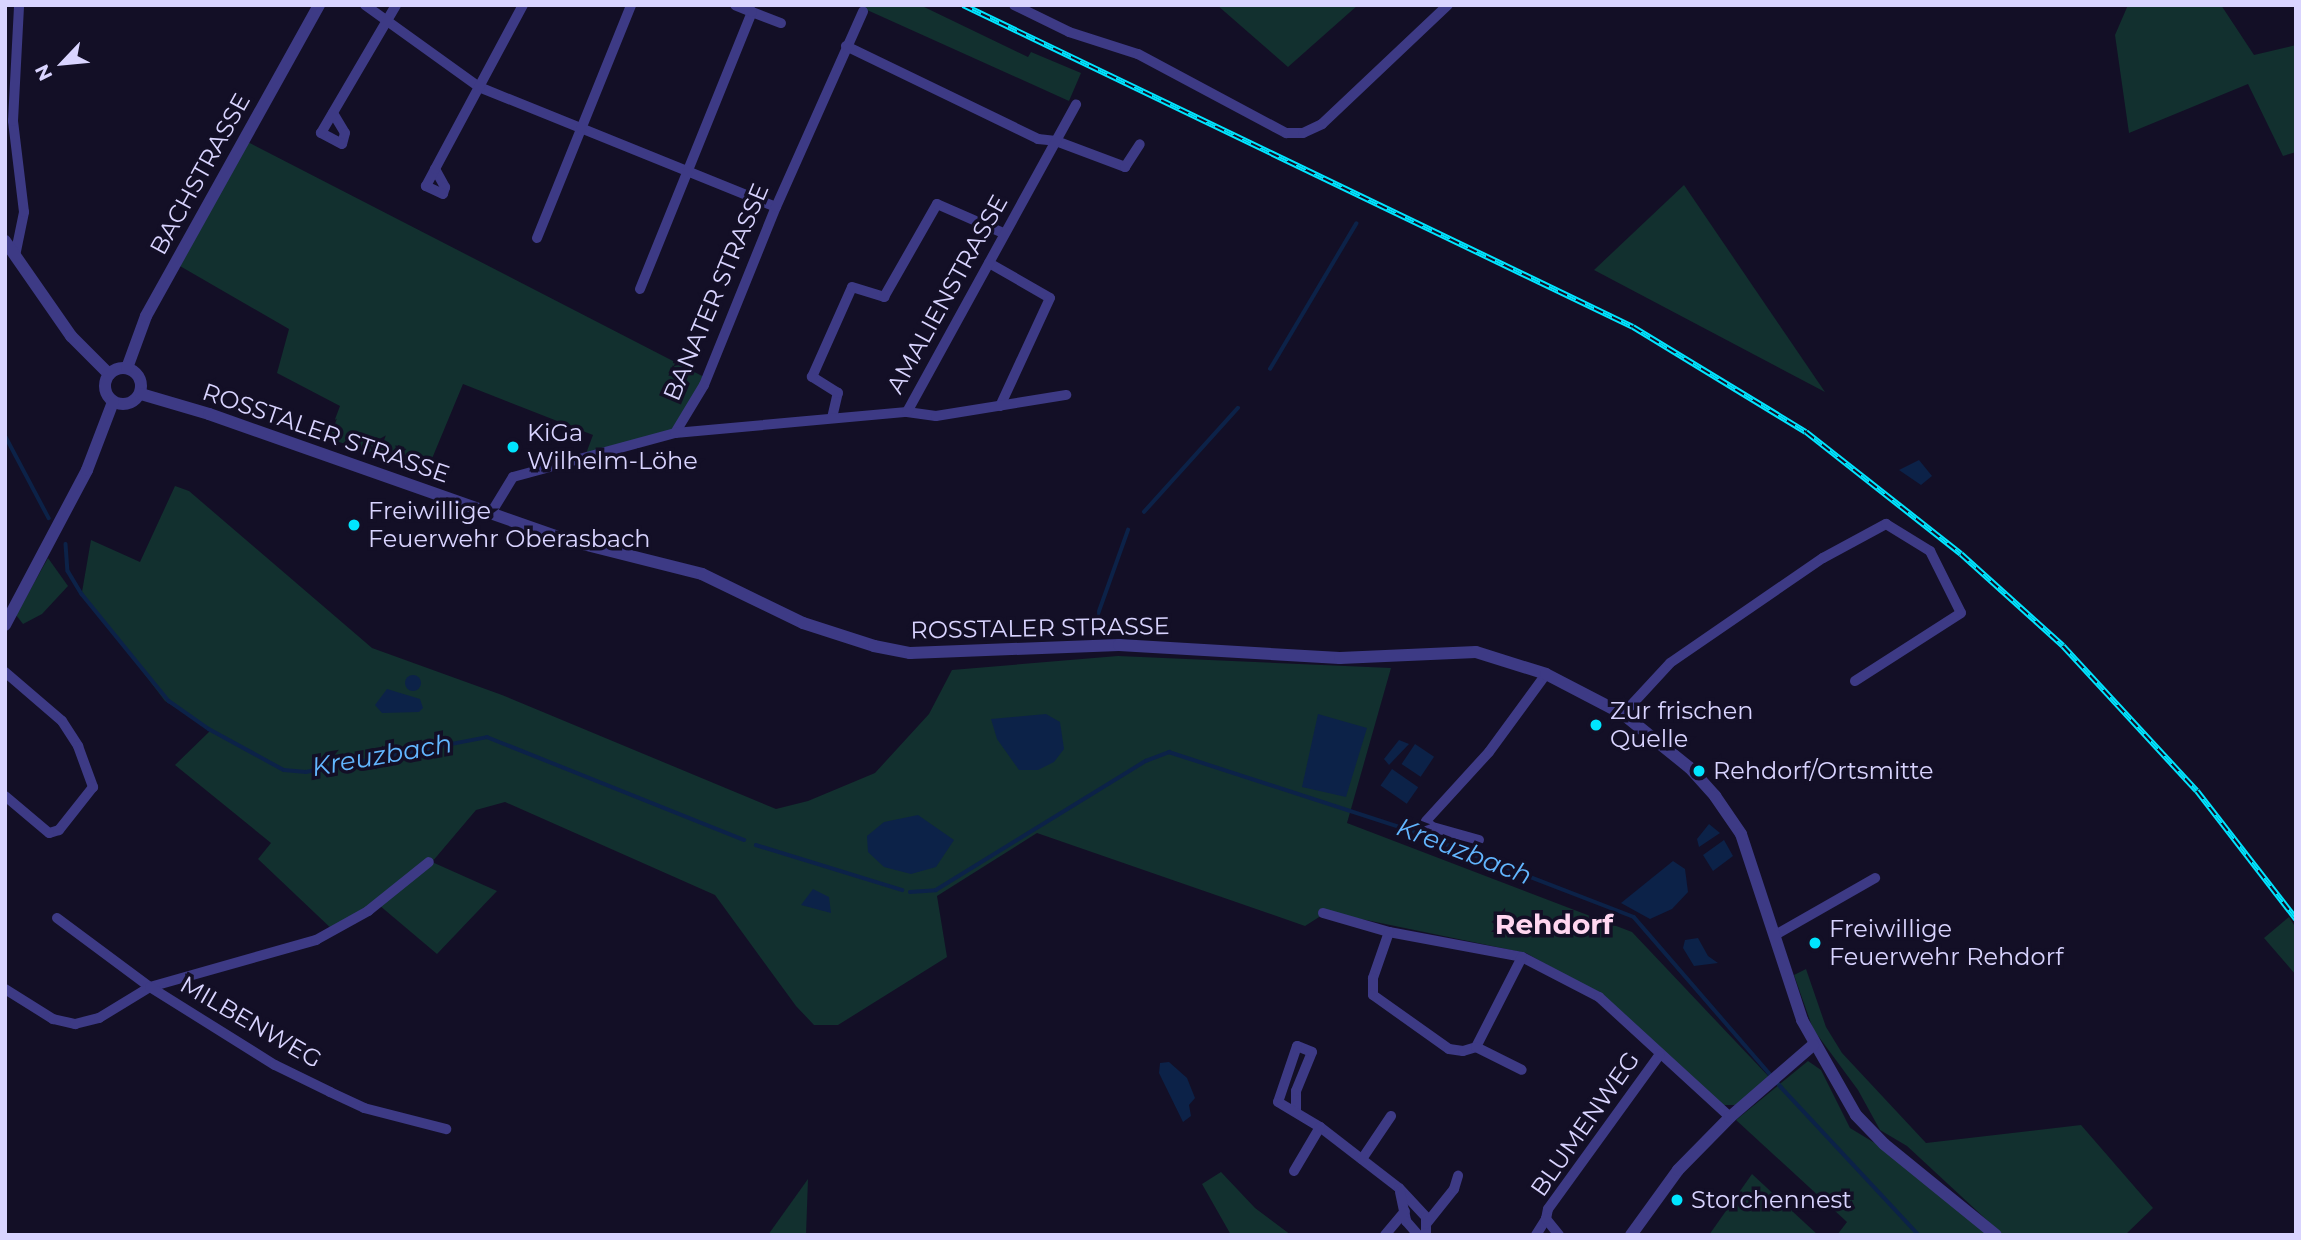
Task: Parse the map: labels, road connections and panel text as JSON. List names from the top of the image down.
{
  "streets": {
    "street": [
      "BACHSTRASSE",
      "BANATER STRASSE",
      "AMALIENSTRASSE",
      "ROSSTALER STRASSE",
      "MILBENWEG",
      "BLUMENWEG"
    ]
  },
  "crossings": [
    ["BACHSTRASSE", "ROSSTALER STRASSE"],
    ["BANATER STRASSE", "AMALIENSTRASSE"],
    ["BANATER STRASSE", "ROSSTALER STRASSE"]
  ],
  "districts": ["Rehdorf"],
  "water": ["Kreuzbach"],
  "places": [
    "KiGa Wilhelm-Löhe",
    "Freiwillige Feuerwehr Oberasbach",
    "Zur frischen Quelle",
    "Rehdorf/Ortsmitte",
    "Freiwillige Feuerwehr Rehdorf",
    "Storchennest"
  ],
  "north": "bottom left"
}
